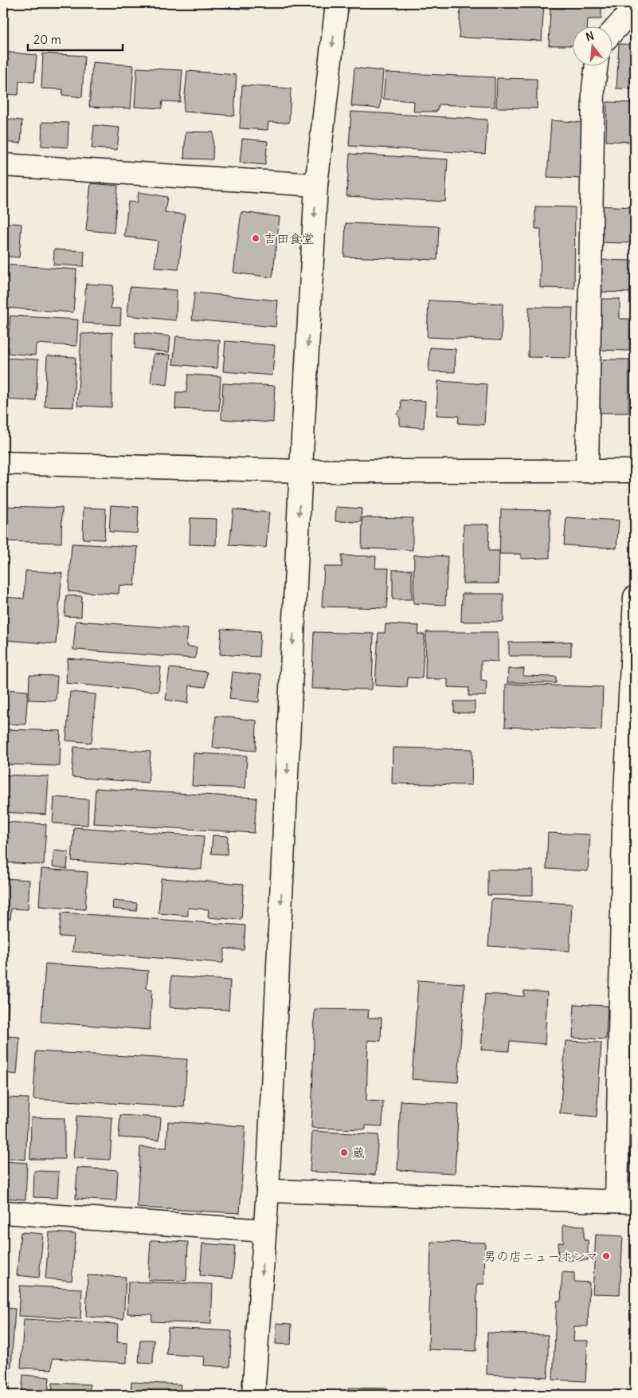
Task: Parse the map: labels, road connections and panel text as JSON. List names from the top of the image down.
{
  "places": ["吉田食堂", "蔵", "男の店ニューホンマ"],
  "scale_bar": "20 m",
  "north": "top"
}
